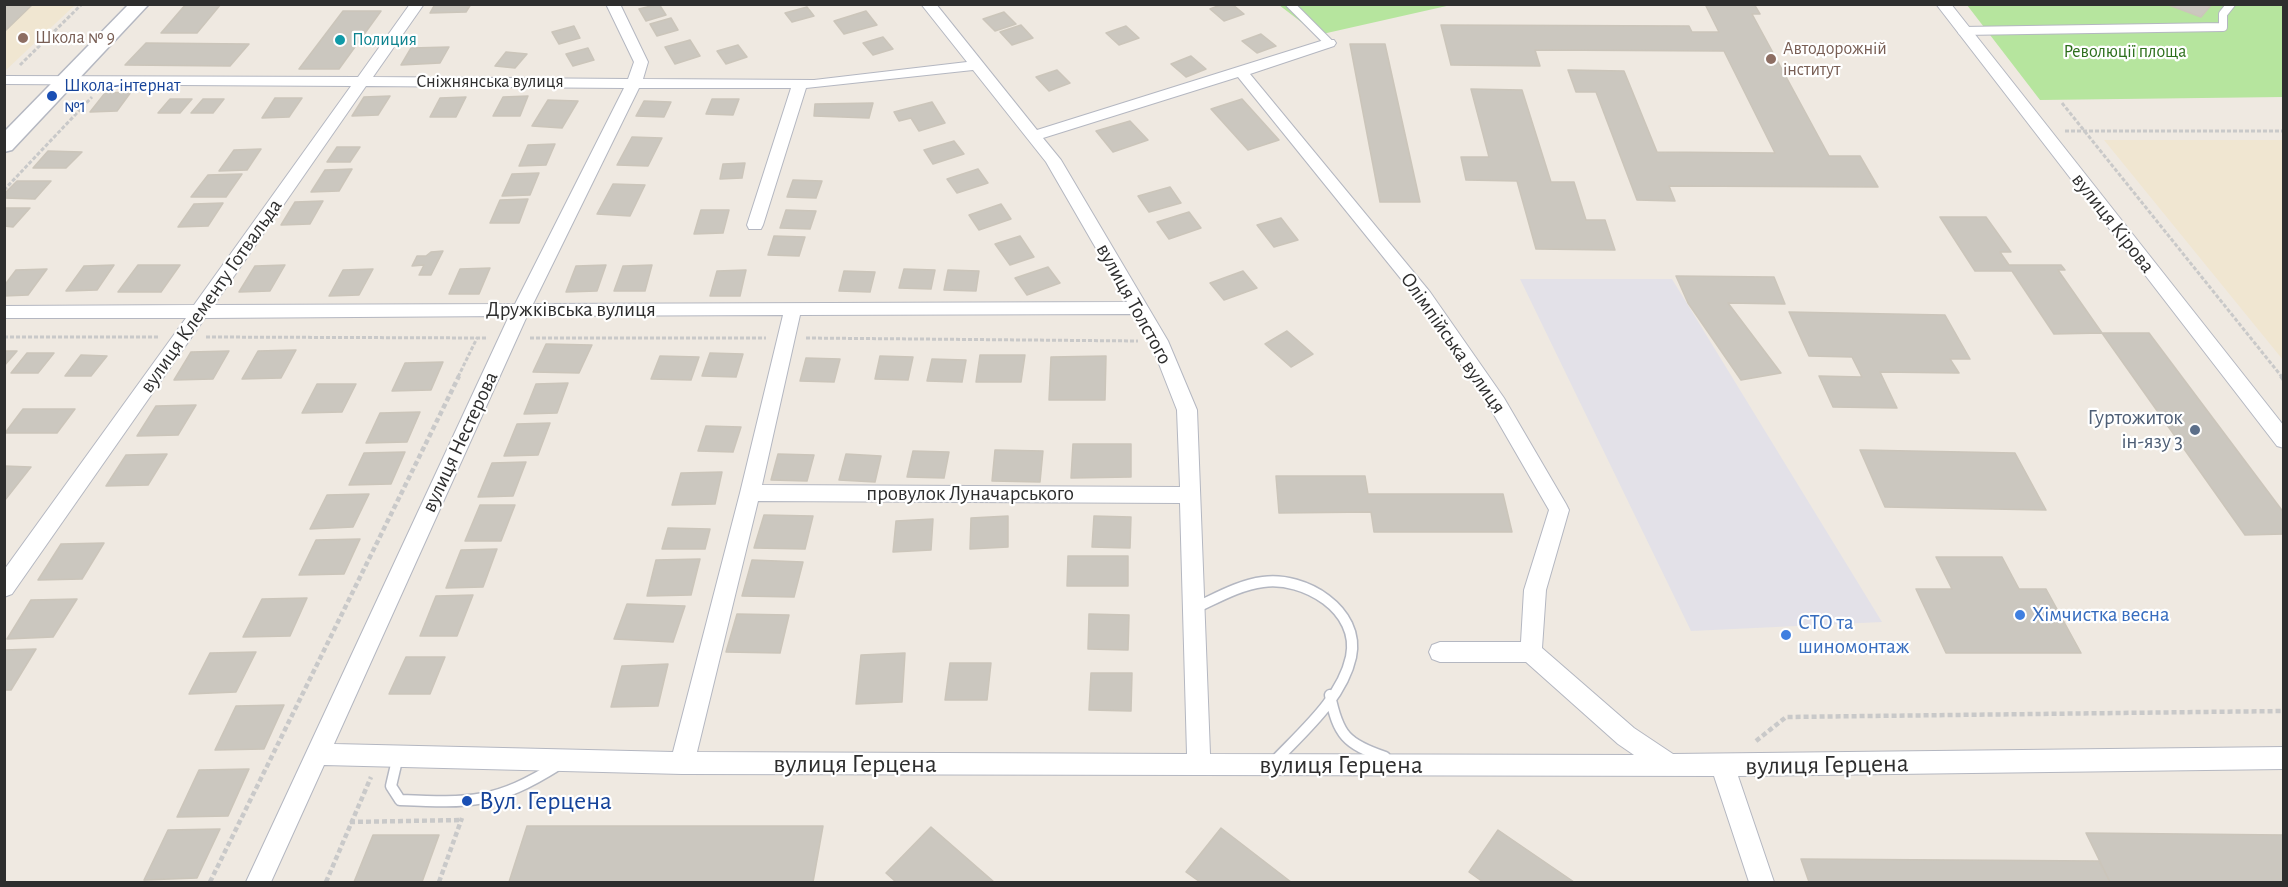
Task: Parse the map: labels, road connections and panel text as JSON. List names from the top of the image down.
{
  "streets": {
    "street": [
      "Сніжнянська вулиця",
      "вулиця Кірова",
      "вулиця Клементу Готвальда",
      "вулиця Толстого",
      "Дружківська вулиця",
      "Олімпійська вулиця",
      "вулиця Нестерова",
      "провулок Луначарського",
      "вулиця Герцена"
    ]
  },
  "crossings": [
    ["Сніжнянська вулиця", "вулиця Клементу Готвальда"],
    ["Сніжнянська вулиця", "вулиця Толстого"],
    ["Сніжнянська вулиця", "вулиця Нестерова"],
    ["вулиця Клементу Готвальда", "Дружківська вулиця"],
    ["вулиця Толстого", "Дружківська вулиця"],
    ["вулиця Толстого", "провулок Луначарського"],
    ["вулиця Толстого", "вулиця Герцена"],
    ["Дружківська вулиця", "вулиця Нестерова"],
    ["вулиця Нестерова", "вулиця Герцена"]
  ],
  "parks": ["Революції площа"],
  "places": [
    "Школа № 9",
    "Полиция",
    "Автодорожній інститут",
    "Школа-інтернат №1",
    "Гуртожиток ін-язу 3",
    "Хімчистка весна",
    "СТО та шиномонтаж",
    "Вул. Герцена"
  ]
}
